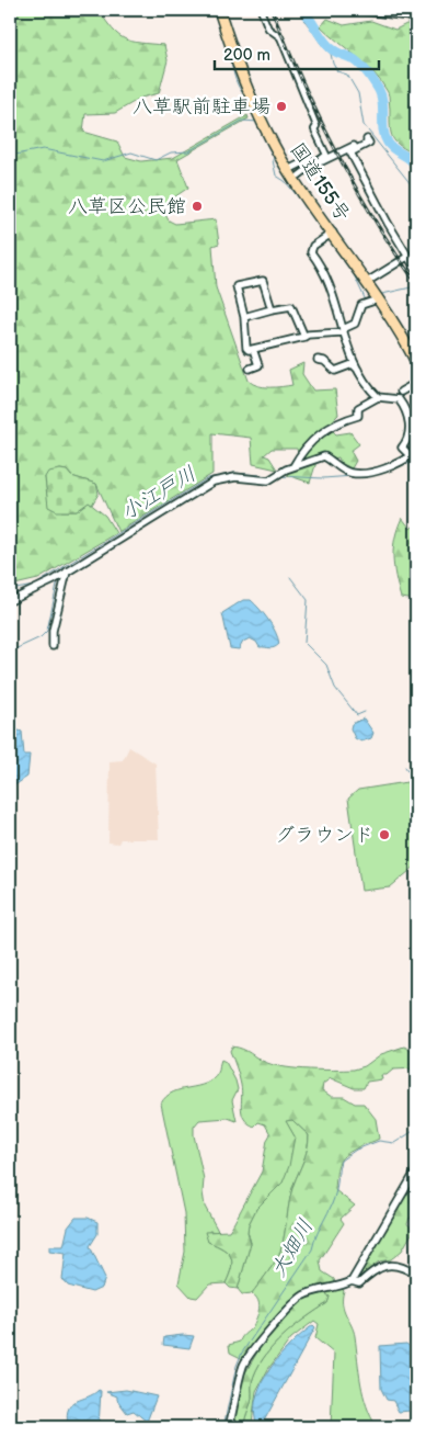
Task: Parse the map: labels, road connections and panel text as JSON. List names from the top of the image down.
{
  "streets": {
    "highway": ["国道155号"]
  },
  "water": ["小江戸川", "大畑川"],
  "places": ["八草駅前駐車場", "八草区公民館", "グラウンド"],
  "scale_bar": "200 m"
}
